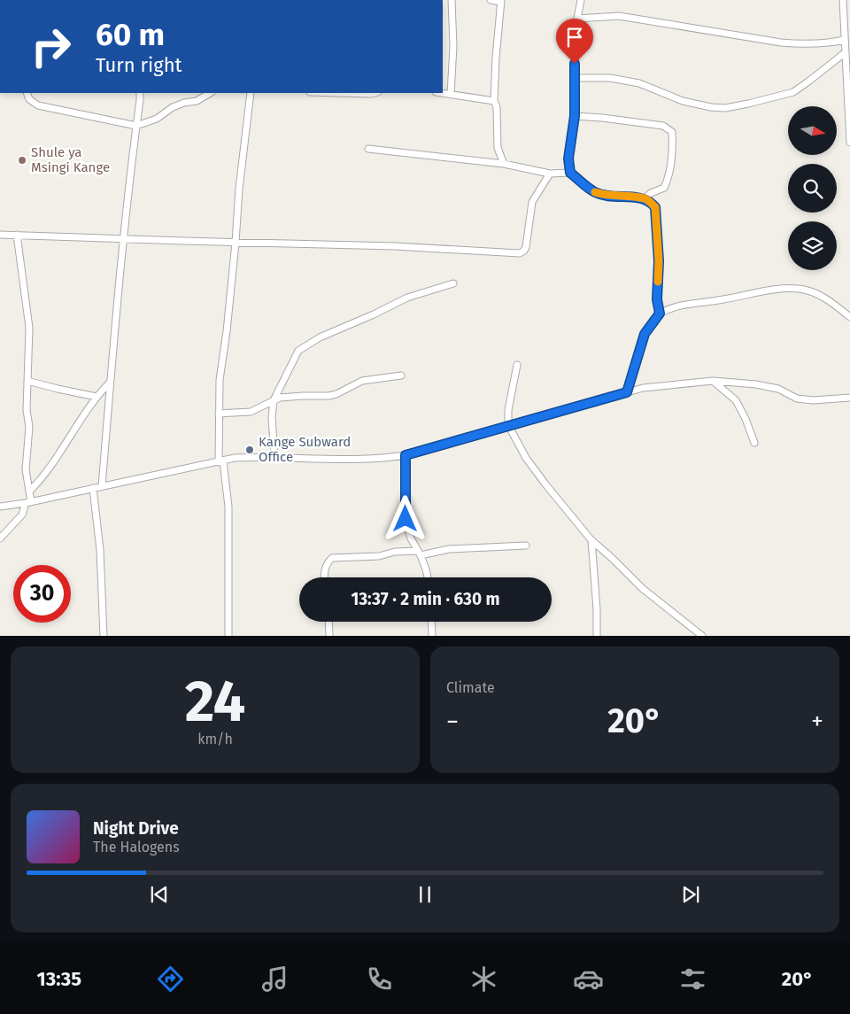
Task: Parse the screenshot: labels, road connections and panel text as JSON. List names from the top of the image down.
{
  "places": ["Shule ya Msingi Kange", "Kange Subward Office"],
  "north": "right",
  "page": {
    "turn": ["60 m", "Turn right"],
    "limit": "30",
    "trip": "13:37 · 2 min · 630 m",
    "tile": [
      ["24", "km/h"],
      "Climate"
    ],
    "heat": ["−", "20°", "+"],
    "song": ["Night Drive", "The Halogens"],
    "tabs": ["13:35", "20°"]
  }
}
